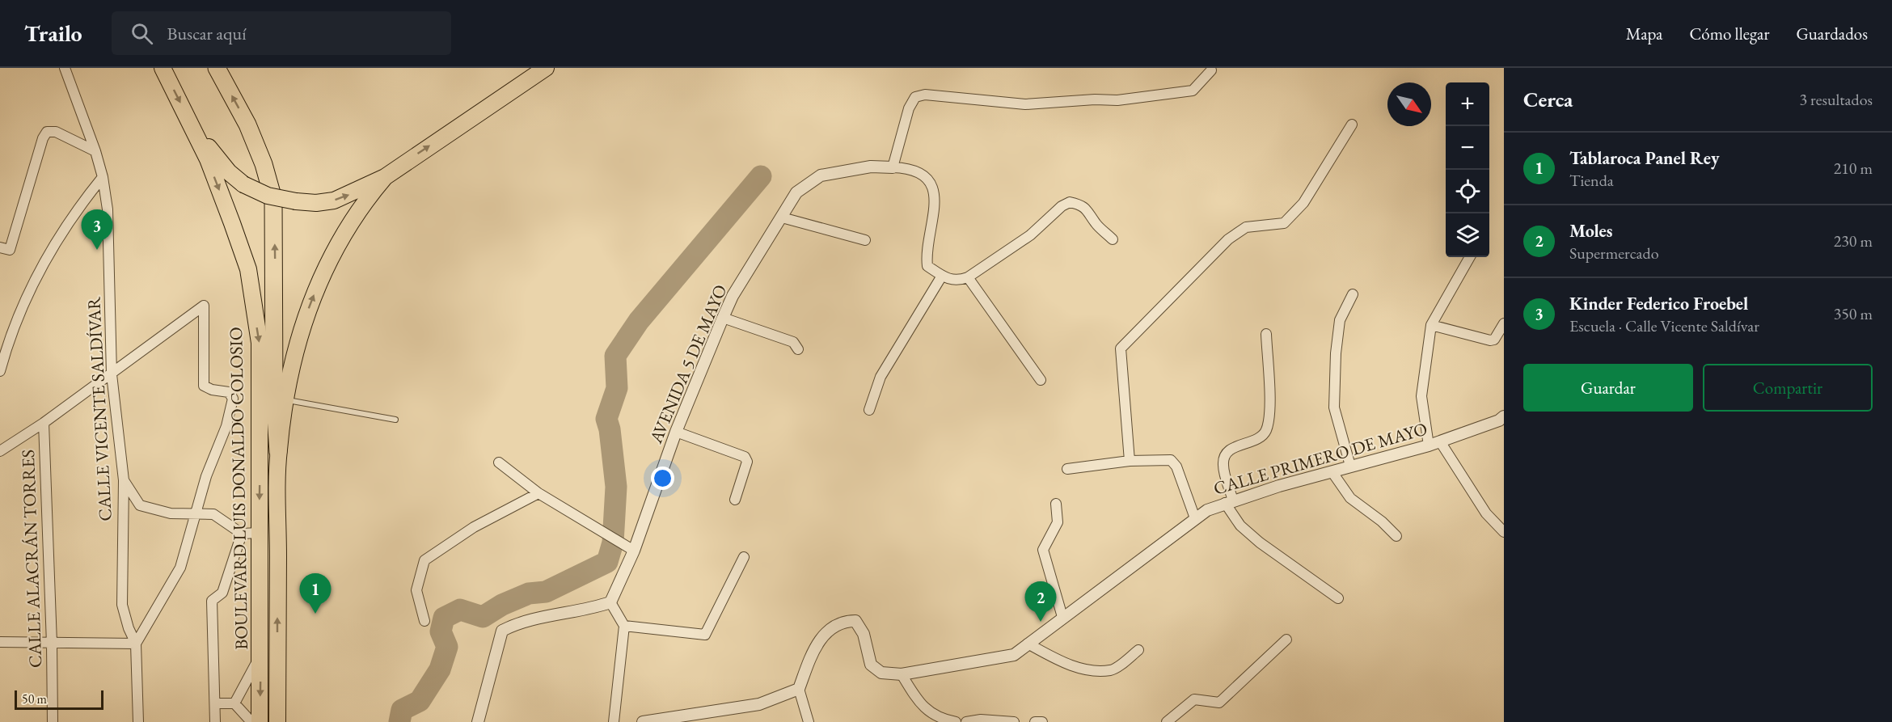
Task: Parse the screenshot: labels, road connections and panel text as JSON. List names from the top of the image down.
{
  "streets": {
    "highway": ["BOULEVARD LUIS DONALDO COLOSIO"],
    "street": [
      "AVENIDA 5 DE MAYO",
      "CALLE VICENTE SALDÍVAR",
      "CALLE PRIMERO DE MAYO",
      "CALLE ALACRÁN TORRES"
    ]
  },
  "scale_bar": "50 m",
  "north": "bottom right",
  "page": {
    "header": "Trailo",
    "search": "Buscar aquí",
    "nav": ["Mapa", "Cómo llegar", "Guardados"],
    "heading": ["Cerca", "3 resultados"],
    "map_buttons": ["+", "−"],
    "list": [
      {
        "mark": "1",
        "name": "Tablaroca Panel Rey",
        "note": "Tienda",
        "value": "210 m"
      },
      {
        "mark": "2",
        "name": "Moles",
        "note": "Supermercado",
        "value": "230 m"
      },
      {
        "mark": "3",
        "name": "Kinder Federico Froebel",
        "note": "Escuela · Calle Vicente Saldívar",
        "value": "350 m"
      }
    ],
    "pins": ["3", "1", "2"],
    "buttons": ["Guardar", "Compartir"],
    "scale": "50 m"
  }
}
